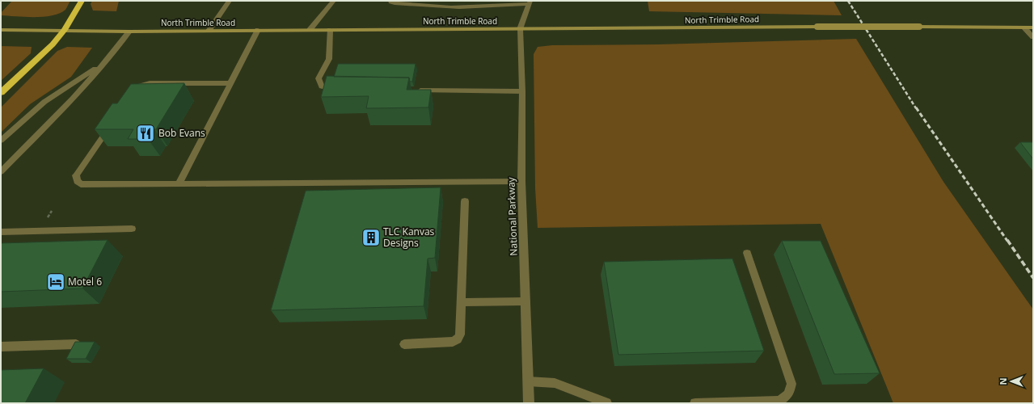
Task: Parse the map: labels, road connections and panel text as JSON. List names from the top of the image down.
{
  "streets": {
    "main road": ["North Trimble Road"],
    "street": ["National Parkway"]
  },
  "crossings": [
    ["North Trimble Road", "National Parkway"]
  ],
  "places": {
    "restaurant": ["Bob Evans"],
    "building": ["TLC Kanvas Designs"],
    "hotel": ["Motel 6"]
  },
  "north": "left"
}
